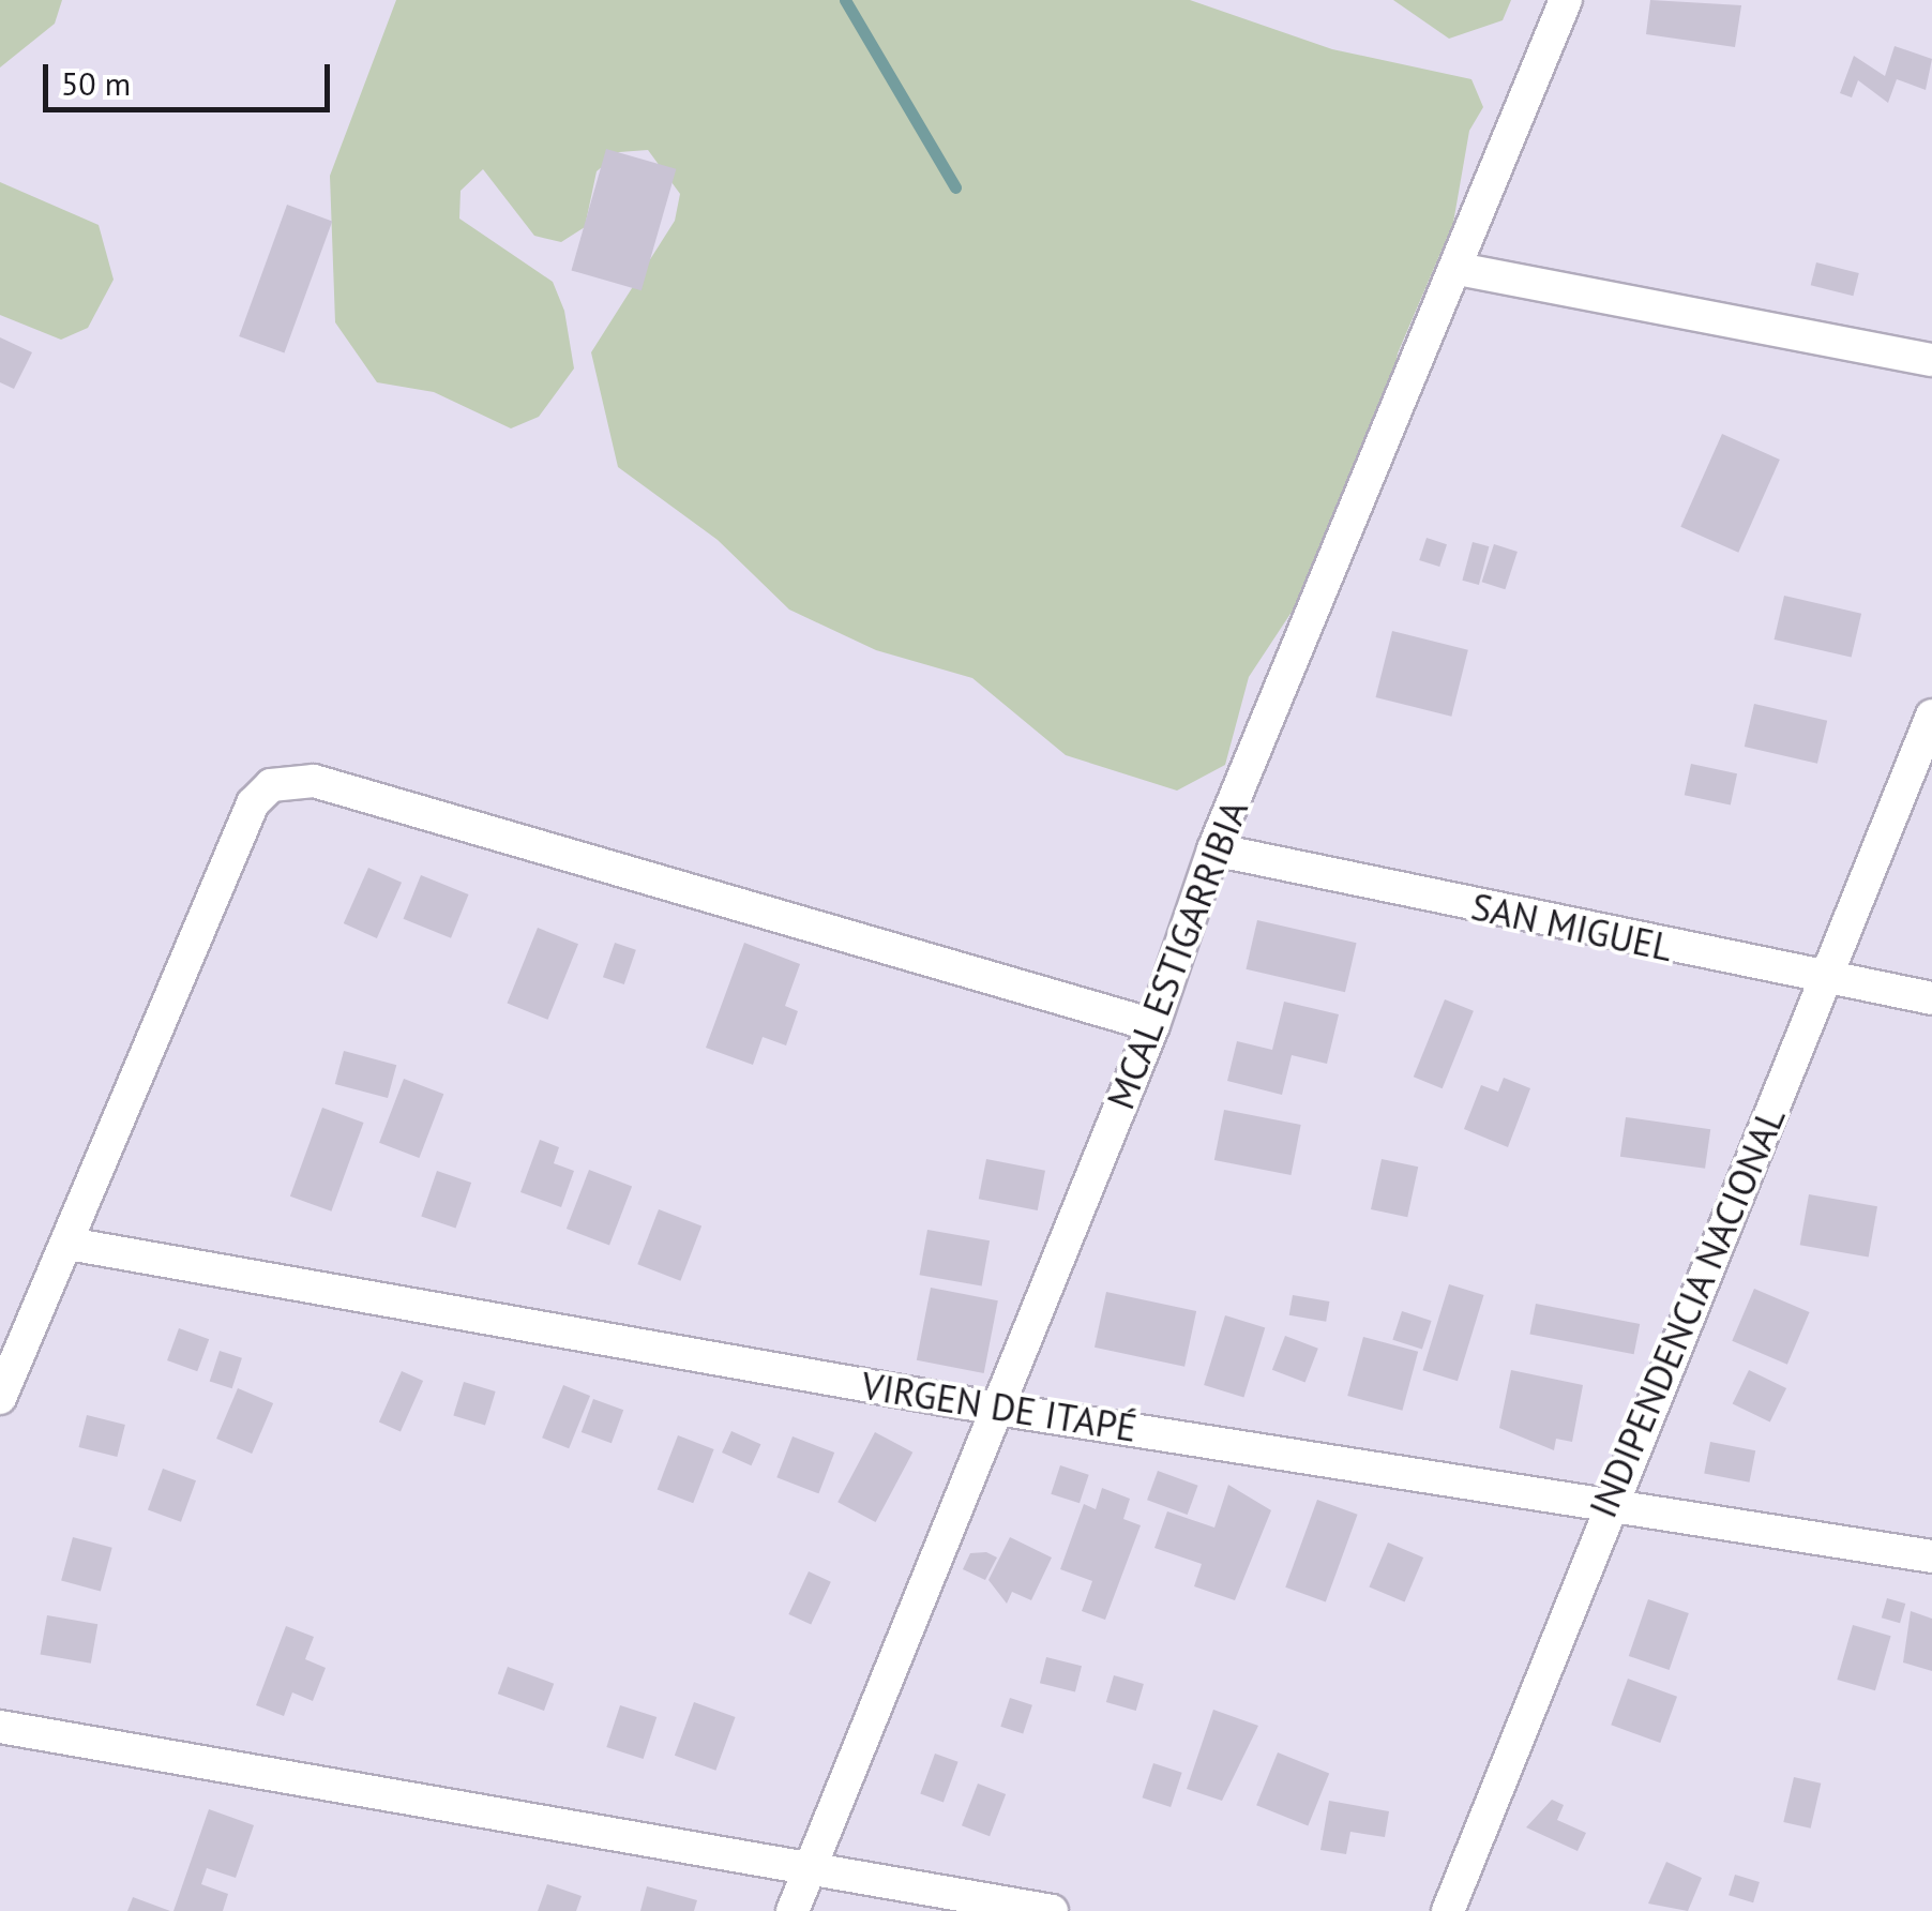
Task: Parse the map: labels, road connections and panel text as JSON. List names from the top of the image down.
{
  "streets": {
    "street": [
      "SAN MIGUEL",
      "MCAL ESTIGARRIBIA",
      "INDIPENDENCIA NACIONAL",
      "VIRGEN DE ITAPÉ"
    ]
  },
  "crossings": [
    ["SAN MIGUEL", "MCAL ESTIGARRIBIA"],
    ["SAN MIGUEL", "INDIPENDENCIA NACIONAL"],
    ["MCAL ESTIGARRIBIA", "VIRGEN DE ITAPÉ"],
    ["INDIPENDENCIA NACIONAL", "VIRGEN DE ITAPÉ"]
  ],
  "scale_bar": "50 m"
}
